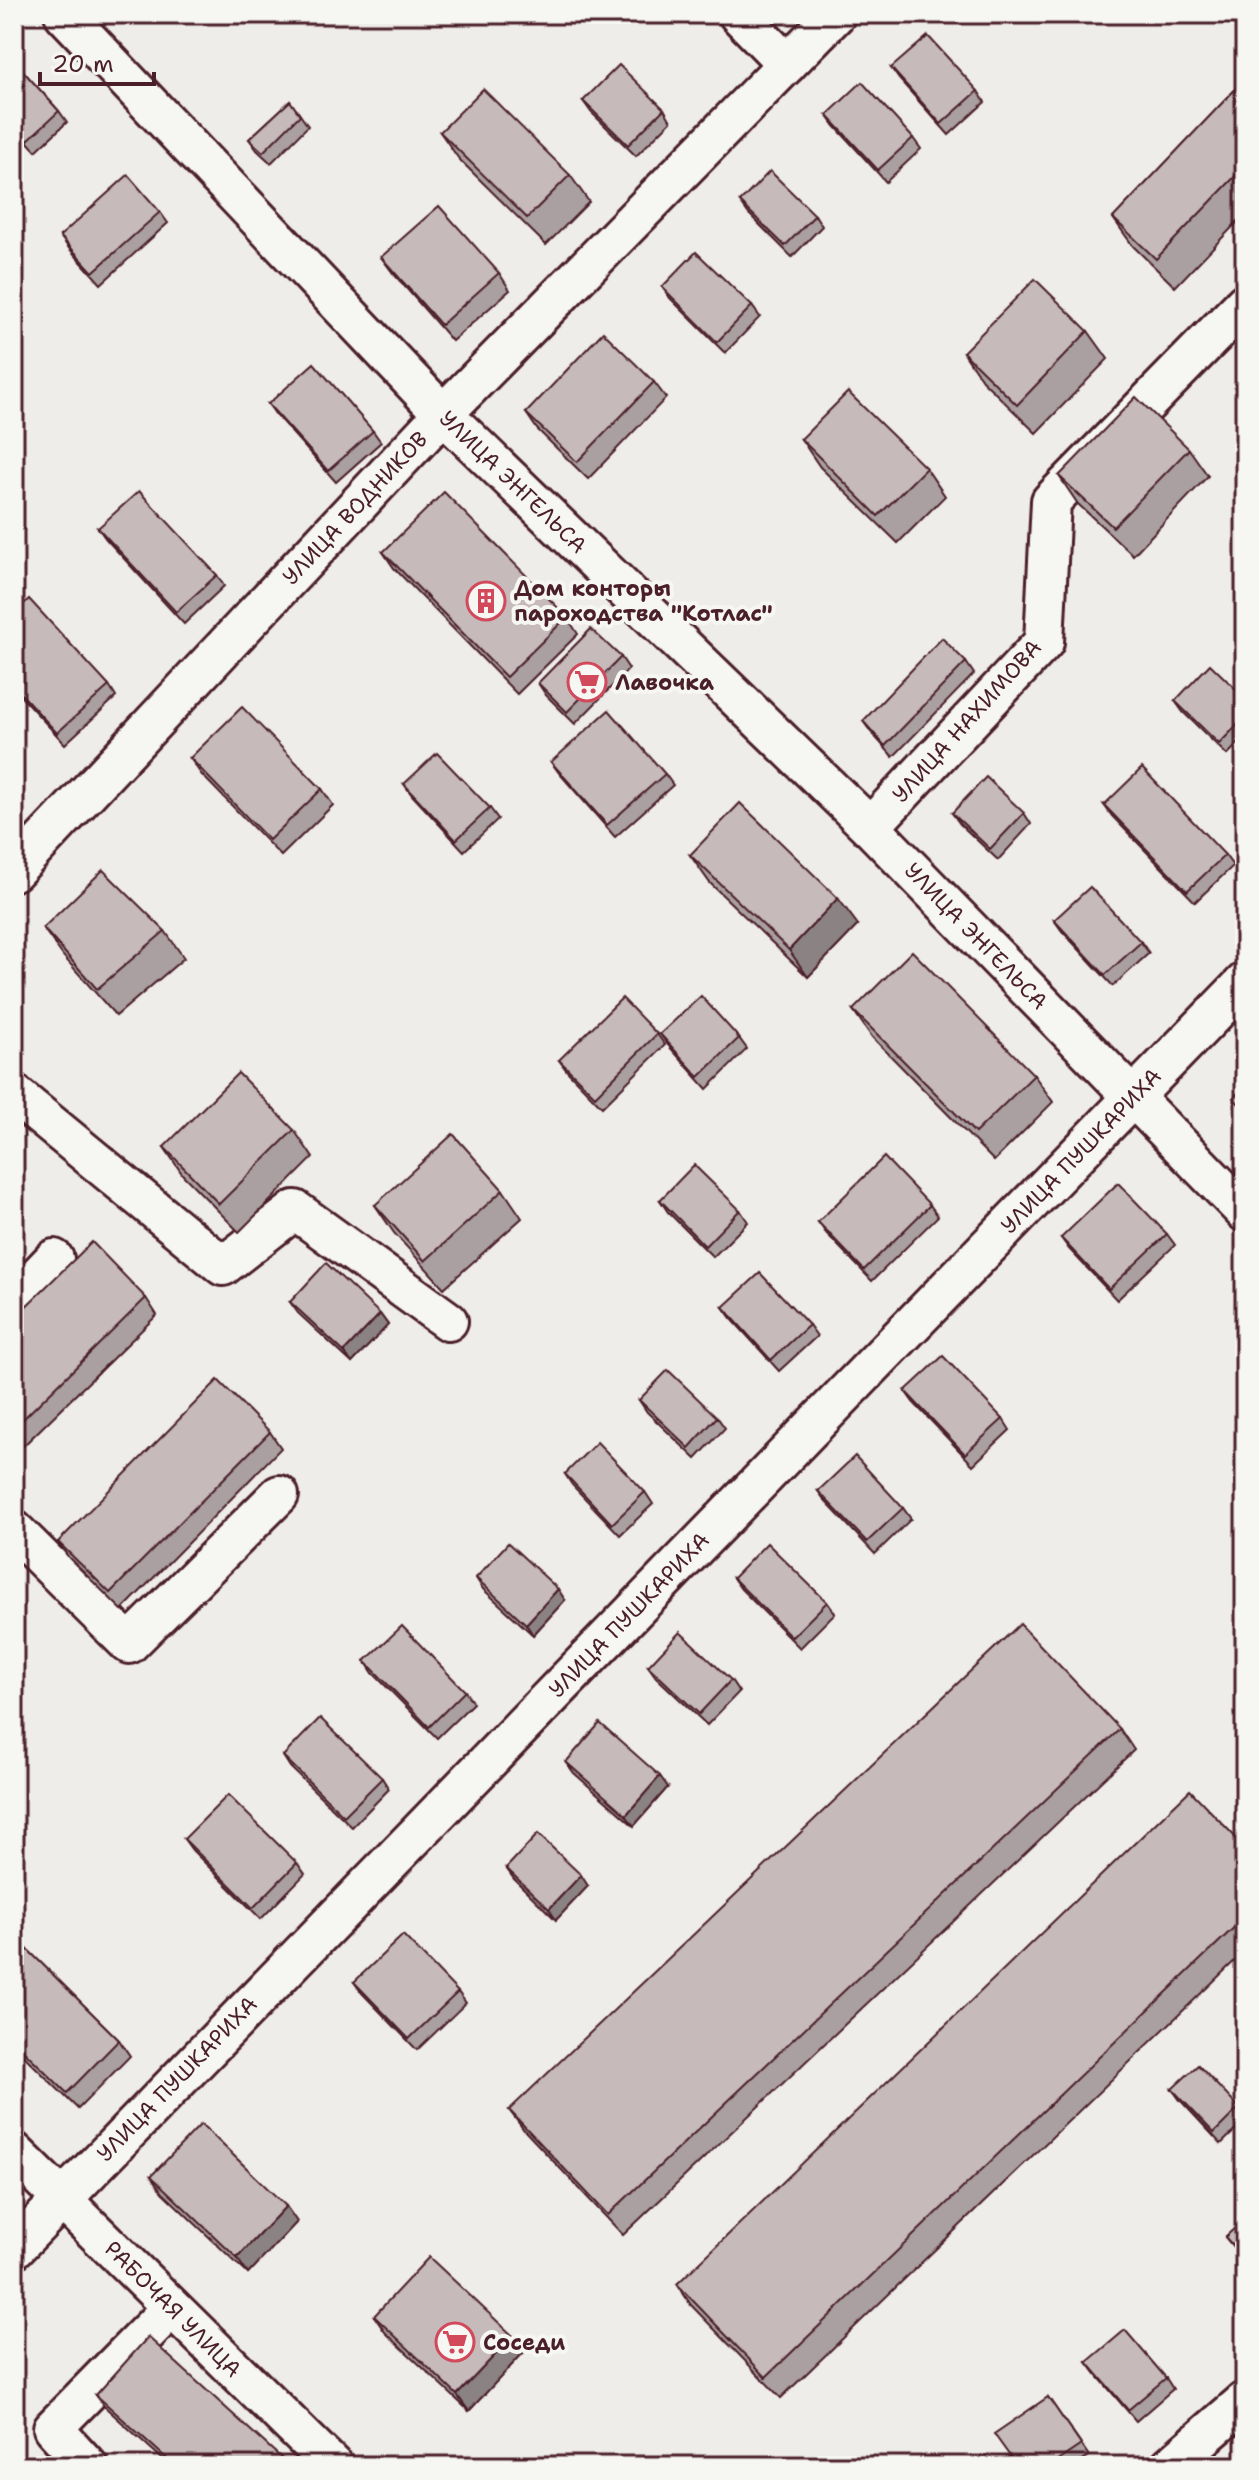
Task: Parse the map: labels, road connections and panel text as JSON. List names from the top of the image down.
{
  "streets": {
    "street": [
      "УЛИЦА ЭНГЕЛЬСА",
      "УЛИЦА ВОДНИКОВ",
      "УЛИЦА НАХИМОВА",
      "УЛИЦА ПУШКАРИХА",
      "РАБОЧАЯ УЛИЦА"
    ]
  },
  "crossings": [
    ["УЛИЦА ЭНГЕЛЬСА", "УЛИЦА ВОДНИКОВ"],
    ["УЛИЦА ЭНГЕЛЬСА", "УЛИЦА НАХИМОВА"],
    ["УЛИЦА ЭНГЕЛЬСА", "УЛИЦА ПУШКАРИХА"],
    ["УЛИЦА ПУШКАРИХА", "РАБОЧАЯ УЛИЦА"]
  ],
  "places": {
    "building": ["Дом конторы пароходства \"Котлас\""],
    "supermarket": ["Лавочка", "Соседи"]
  },
  "scale_bar": "20 m"
}
